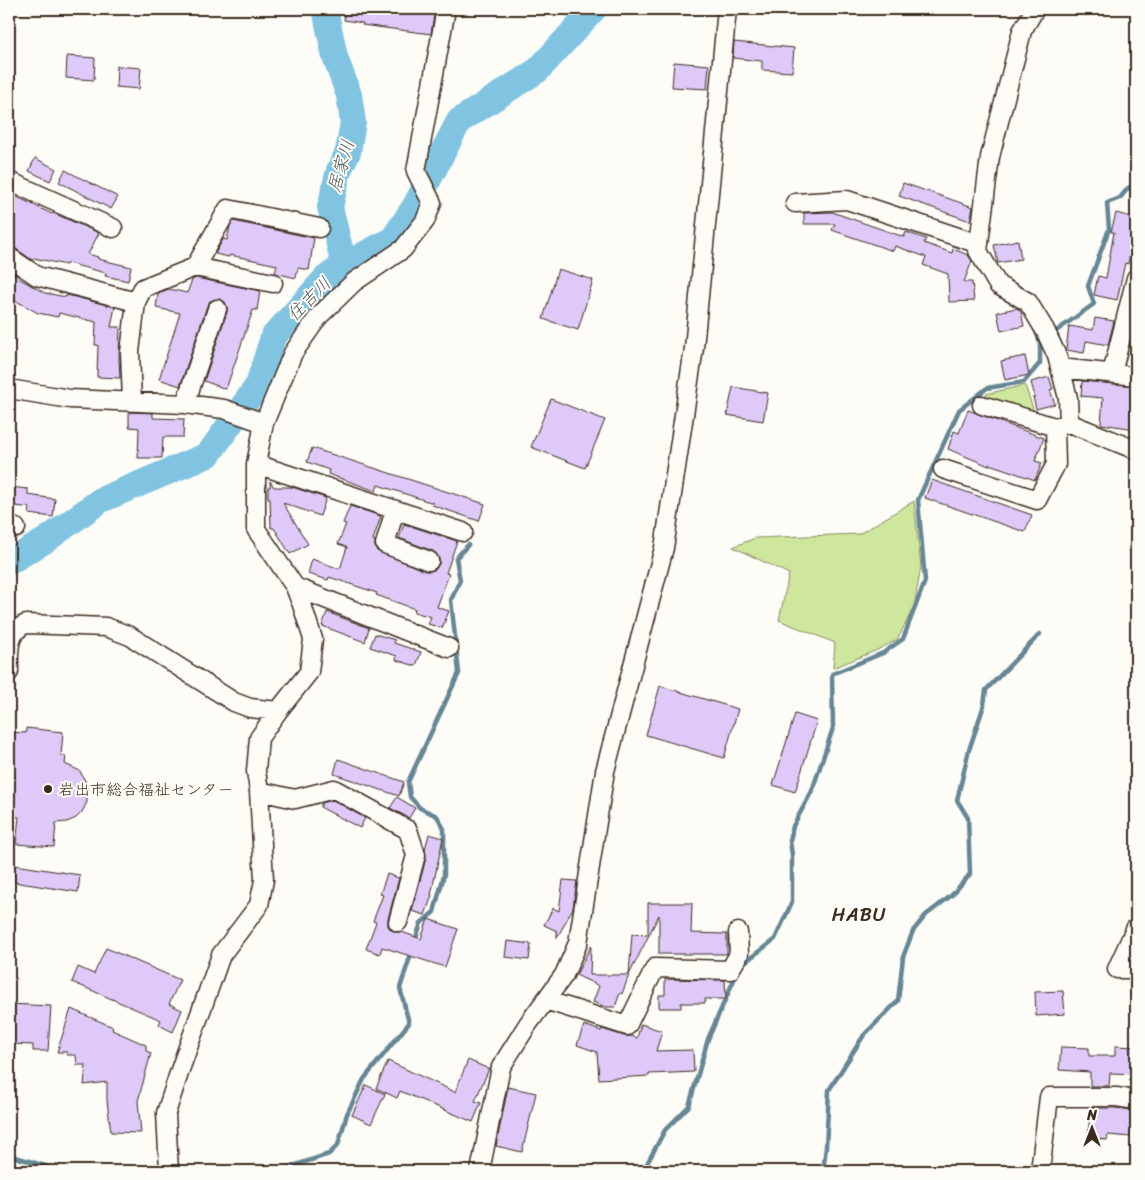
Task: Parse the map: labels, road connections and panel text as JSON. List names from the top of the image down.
{
  "districts": ["HABU"],
  "water": ["居家川", "住吉川"],
  "places": ["岩出市総合福祉センター"],
  "north": "top"
}
